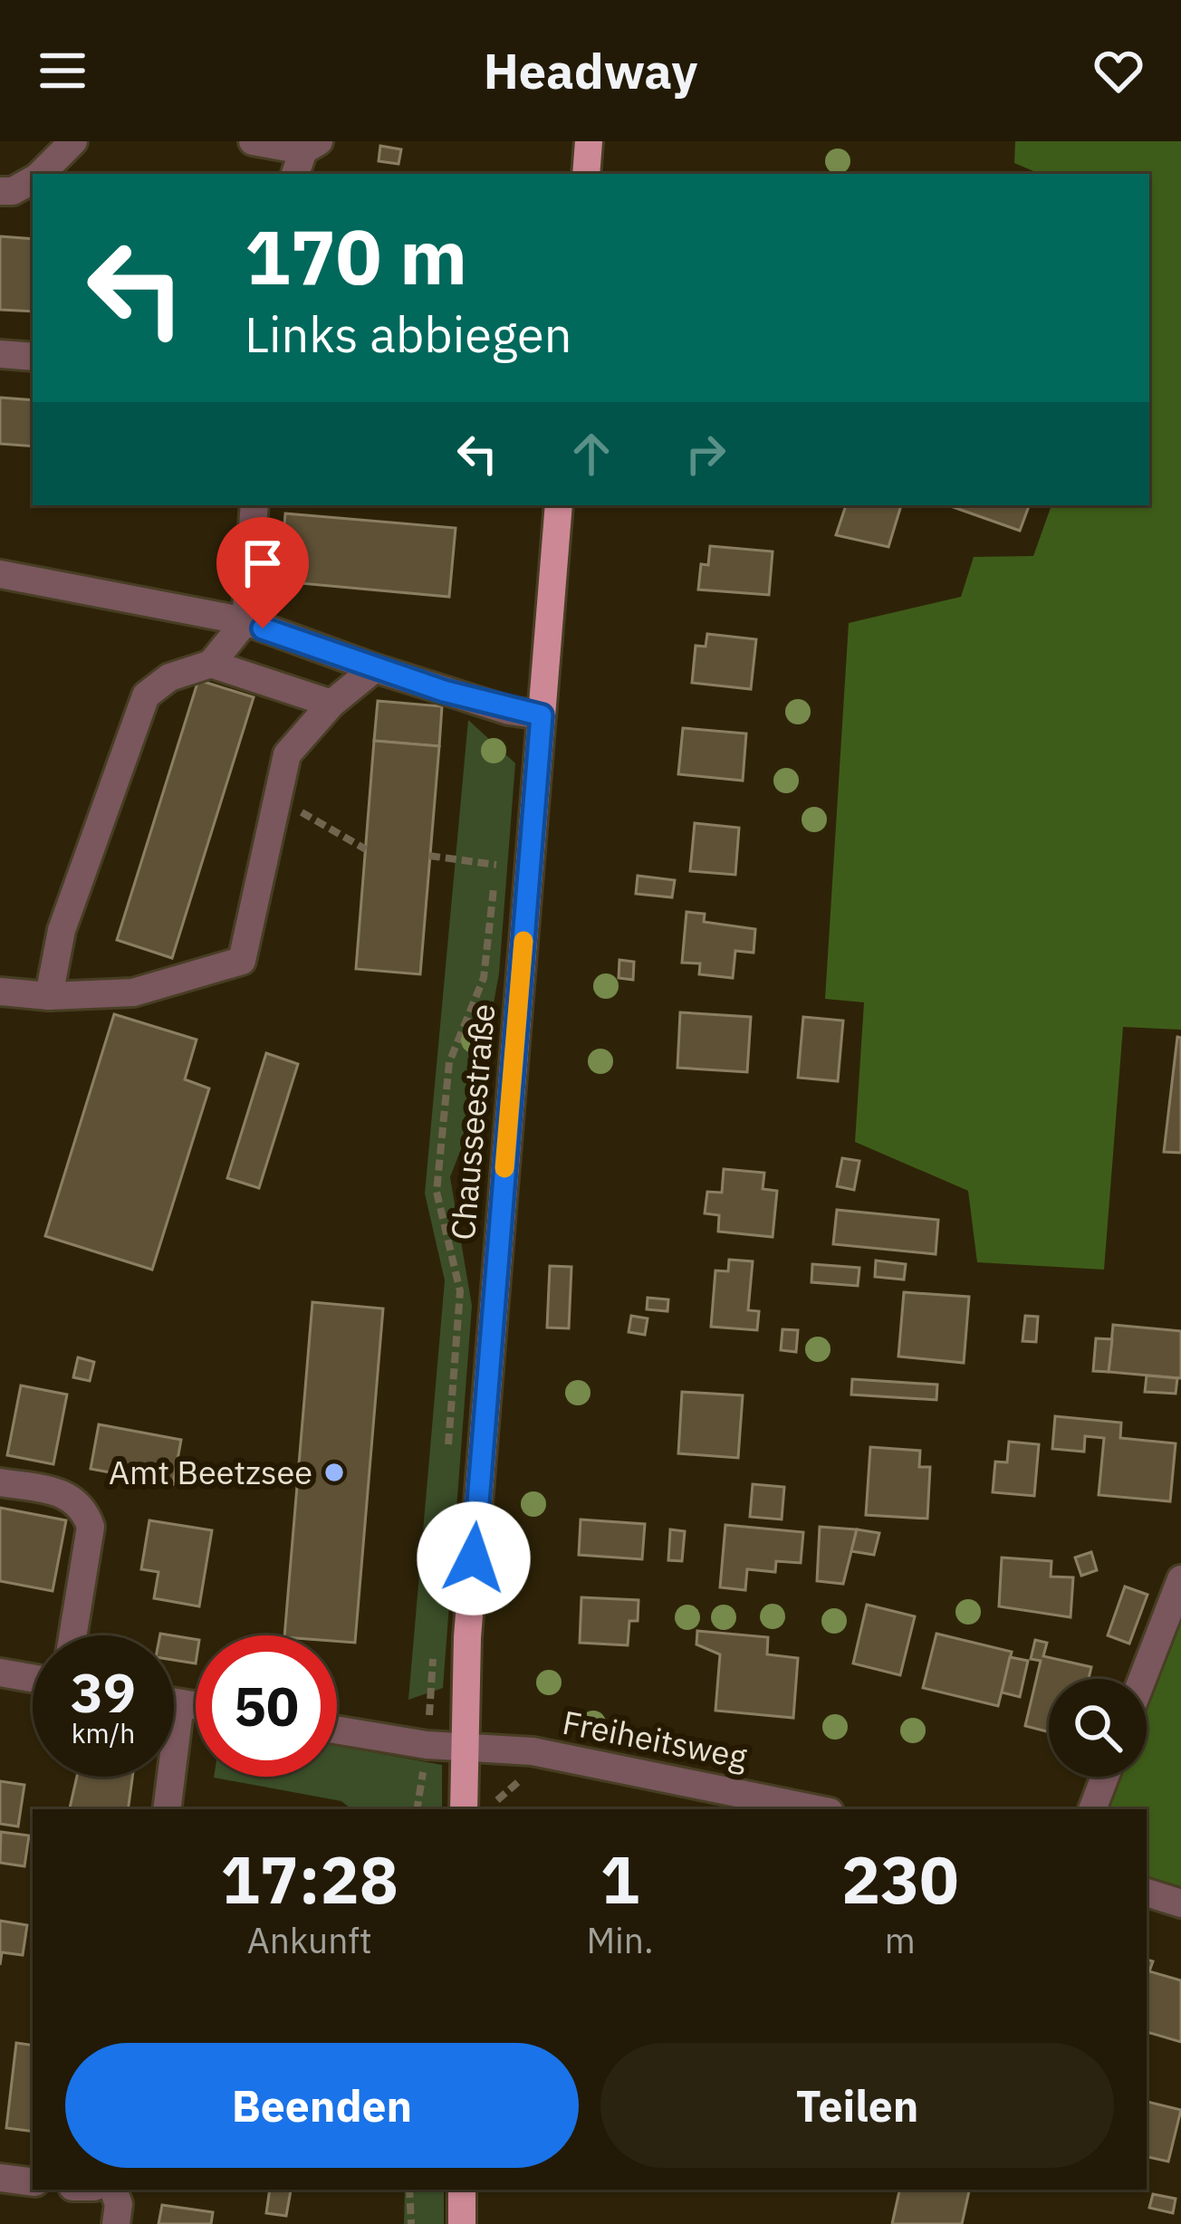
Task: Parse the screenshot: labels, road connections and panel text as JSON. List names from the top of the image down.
{
  "streets": {
    "main road": ["Chausseestraße"],
    "street": ["Freiheitsweg"]
  },
  "crossings": [
    ["Chausseestraße", "Freiheitsweg"]
  ],
  "places": ["Amt Beetzsee"],
  "page": {
    "header": "Headway",
    "turn": ["170 m", "Links abbiegen"],
    "speed": "39 km/h",
    "limit": "50",
    "eta": [
      "17:28",
      "Ankunft",
      "1",
      "Min.",
      "230",
      "m"
    ],
    "buttons": ["Beenden", "Teilen"]
  }
}
